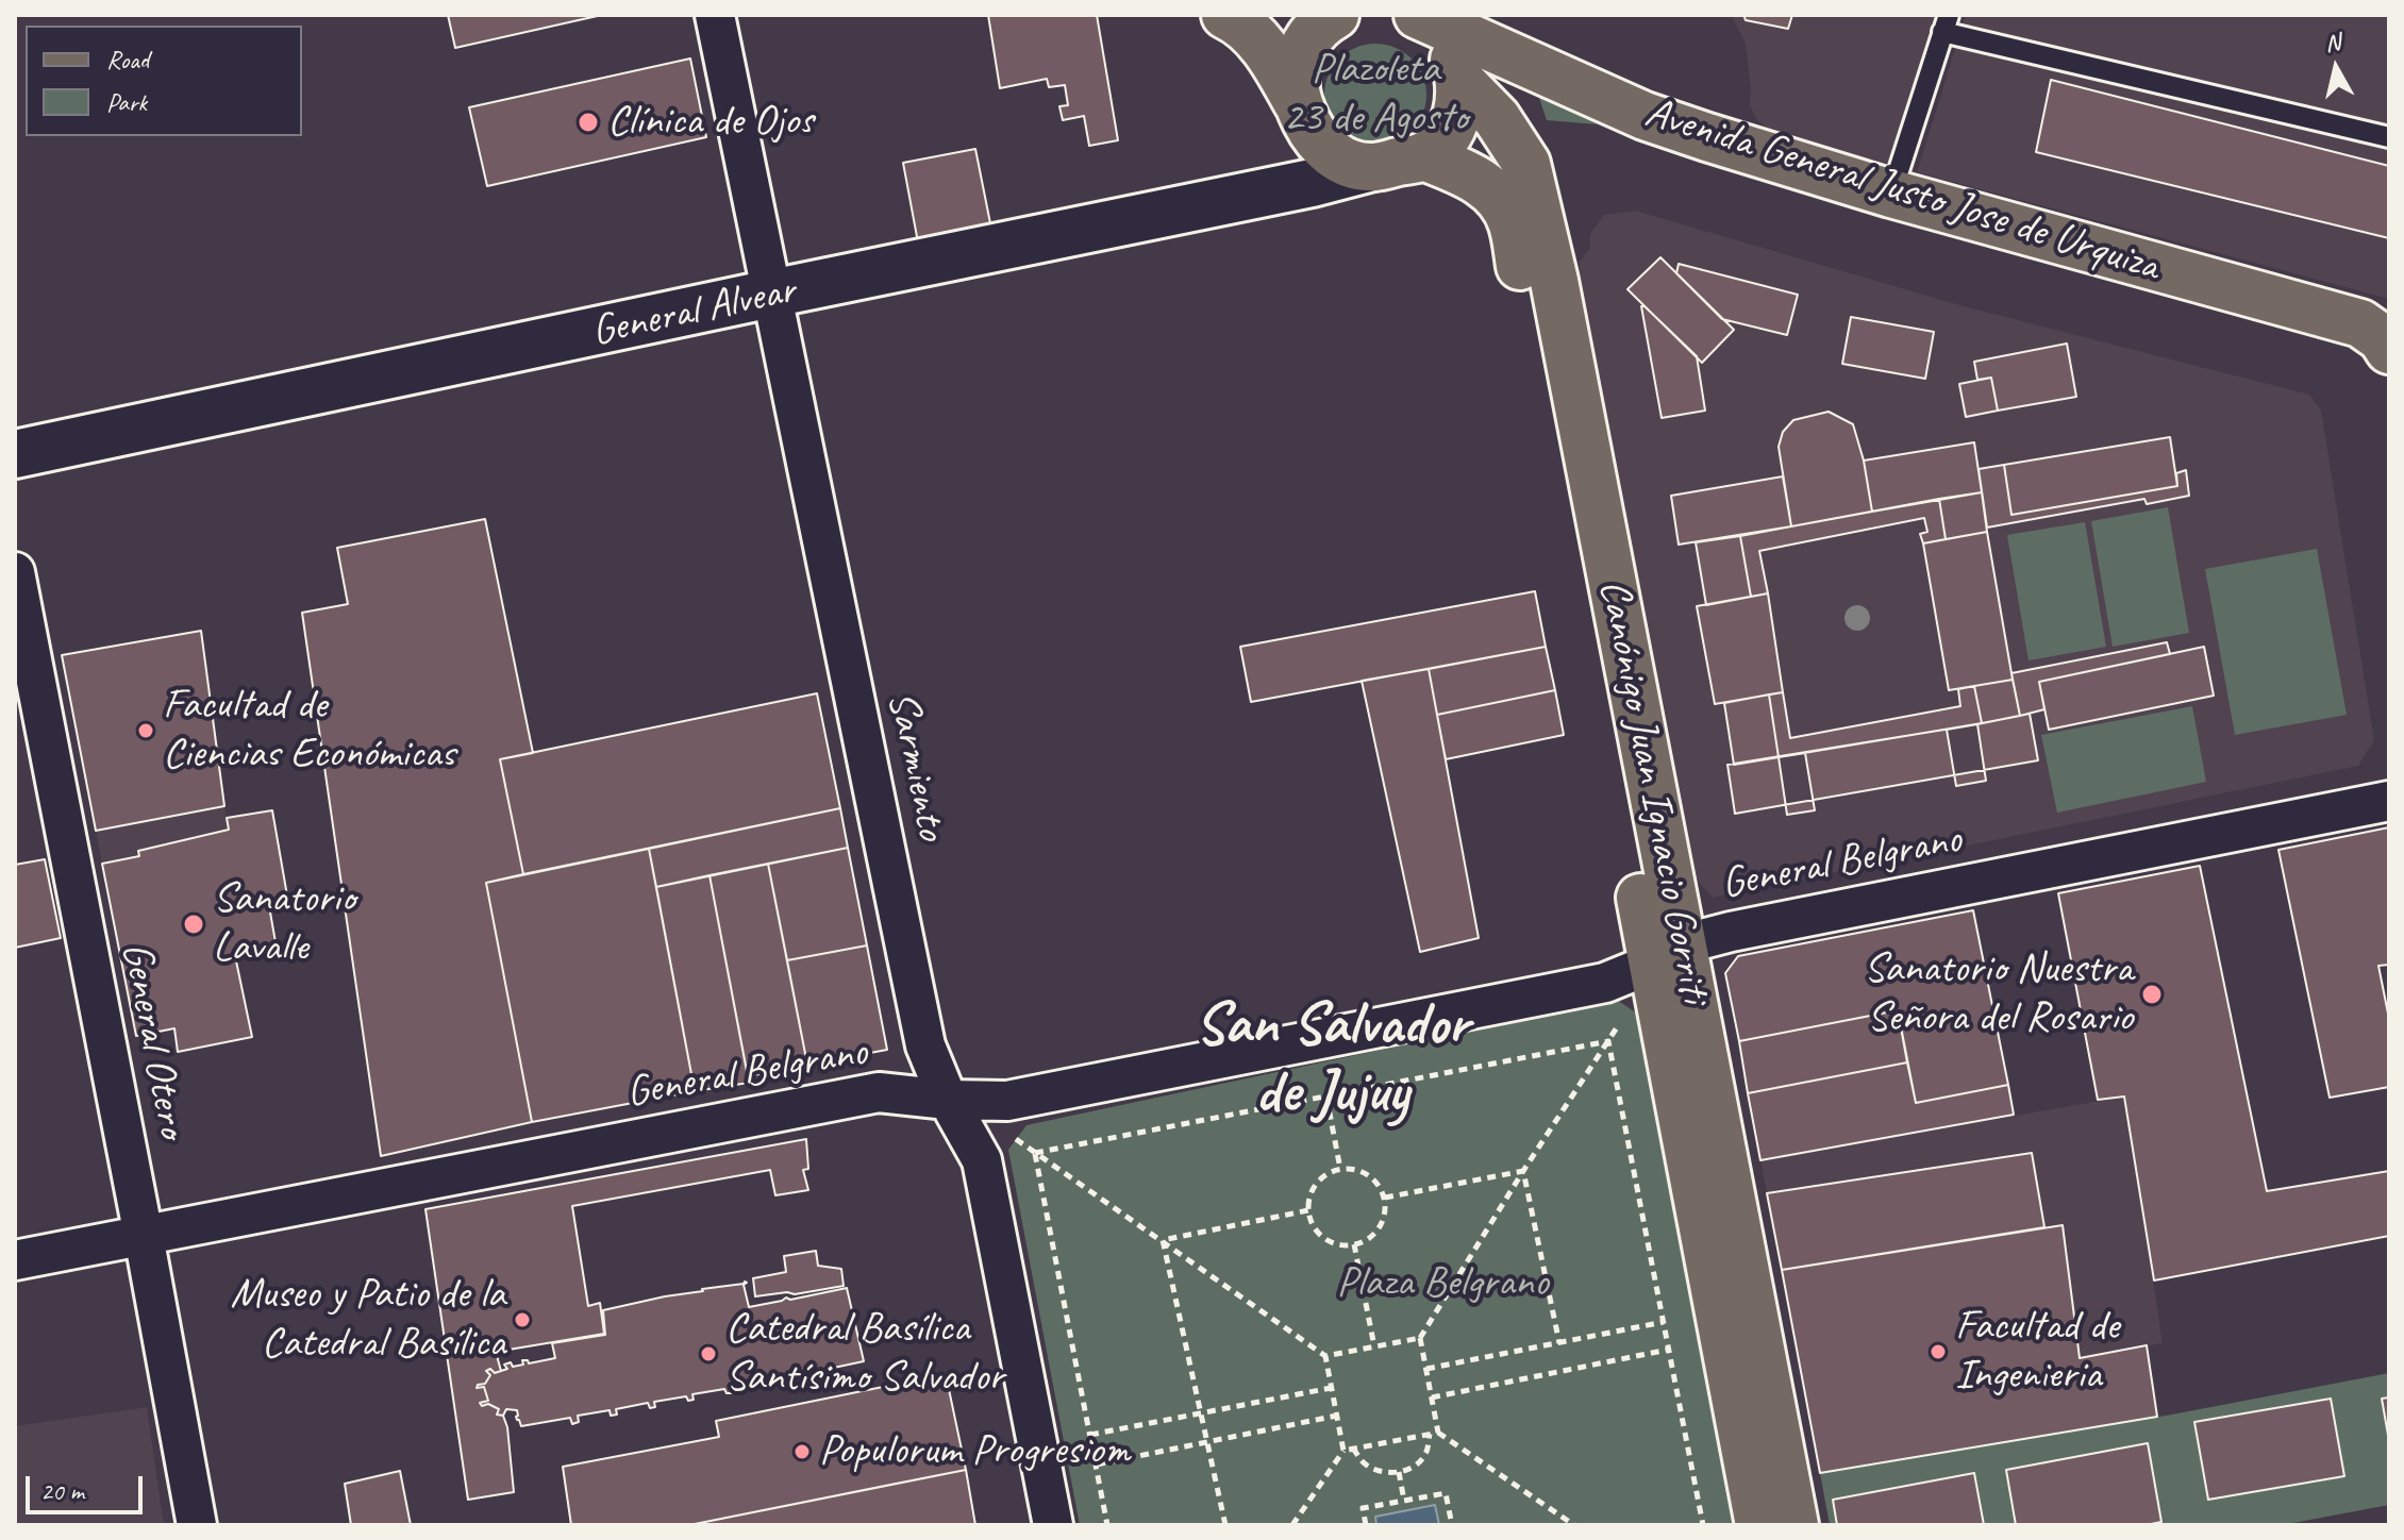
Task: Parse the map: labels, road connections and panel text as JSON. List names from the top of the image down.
{
  "streets": {
    "main road": ["Avenida General Justo Jose de Urquiza", "Canónigo Juan Ignacio Gorriti"],
    "street": [
      "General Alvear",
      "Sarmiento",
      "General Belgrano",
      "General Otero"
    ]
  },
  "crossings": [
    ["General Alvear", "Sarmiento"],
    ["Sarmiento", "General Belgrano"],
    ["Canónigo Juan Ignacio Gorriti", "General Belgrano"],
    ["General Belgrano", "General Otero"]
  ],
  "districts": ["San Salvador de Jujuy"],
  "parks": ["Plazoleta 23 de Agosto", "Plaza Belgrano"],
  "places": [
    "Clínica de Ojos",
    "Facultad de Ciencias Económicas",
    "Sanatorio Lavalle",
    "Sanatorio Nuestra Señora del Rosario",
    "Museo y Patio de la Catedral Basílica",
    "Facultad de Ingenieria",
    "Catedral Basílica Santísimo Salvador",
    "Populorum Progresiom"
  ],
  "legend": ["Road", "Park"],
  "scale_bar": "20 m",
  "north": "top"
}
